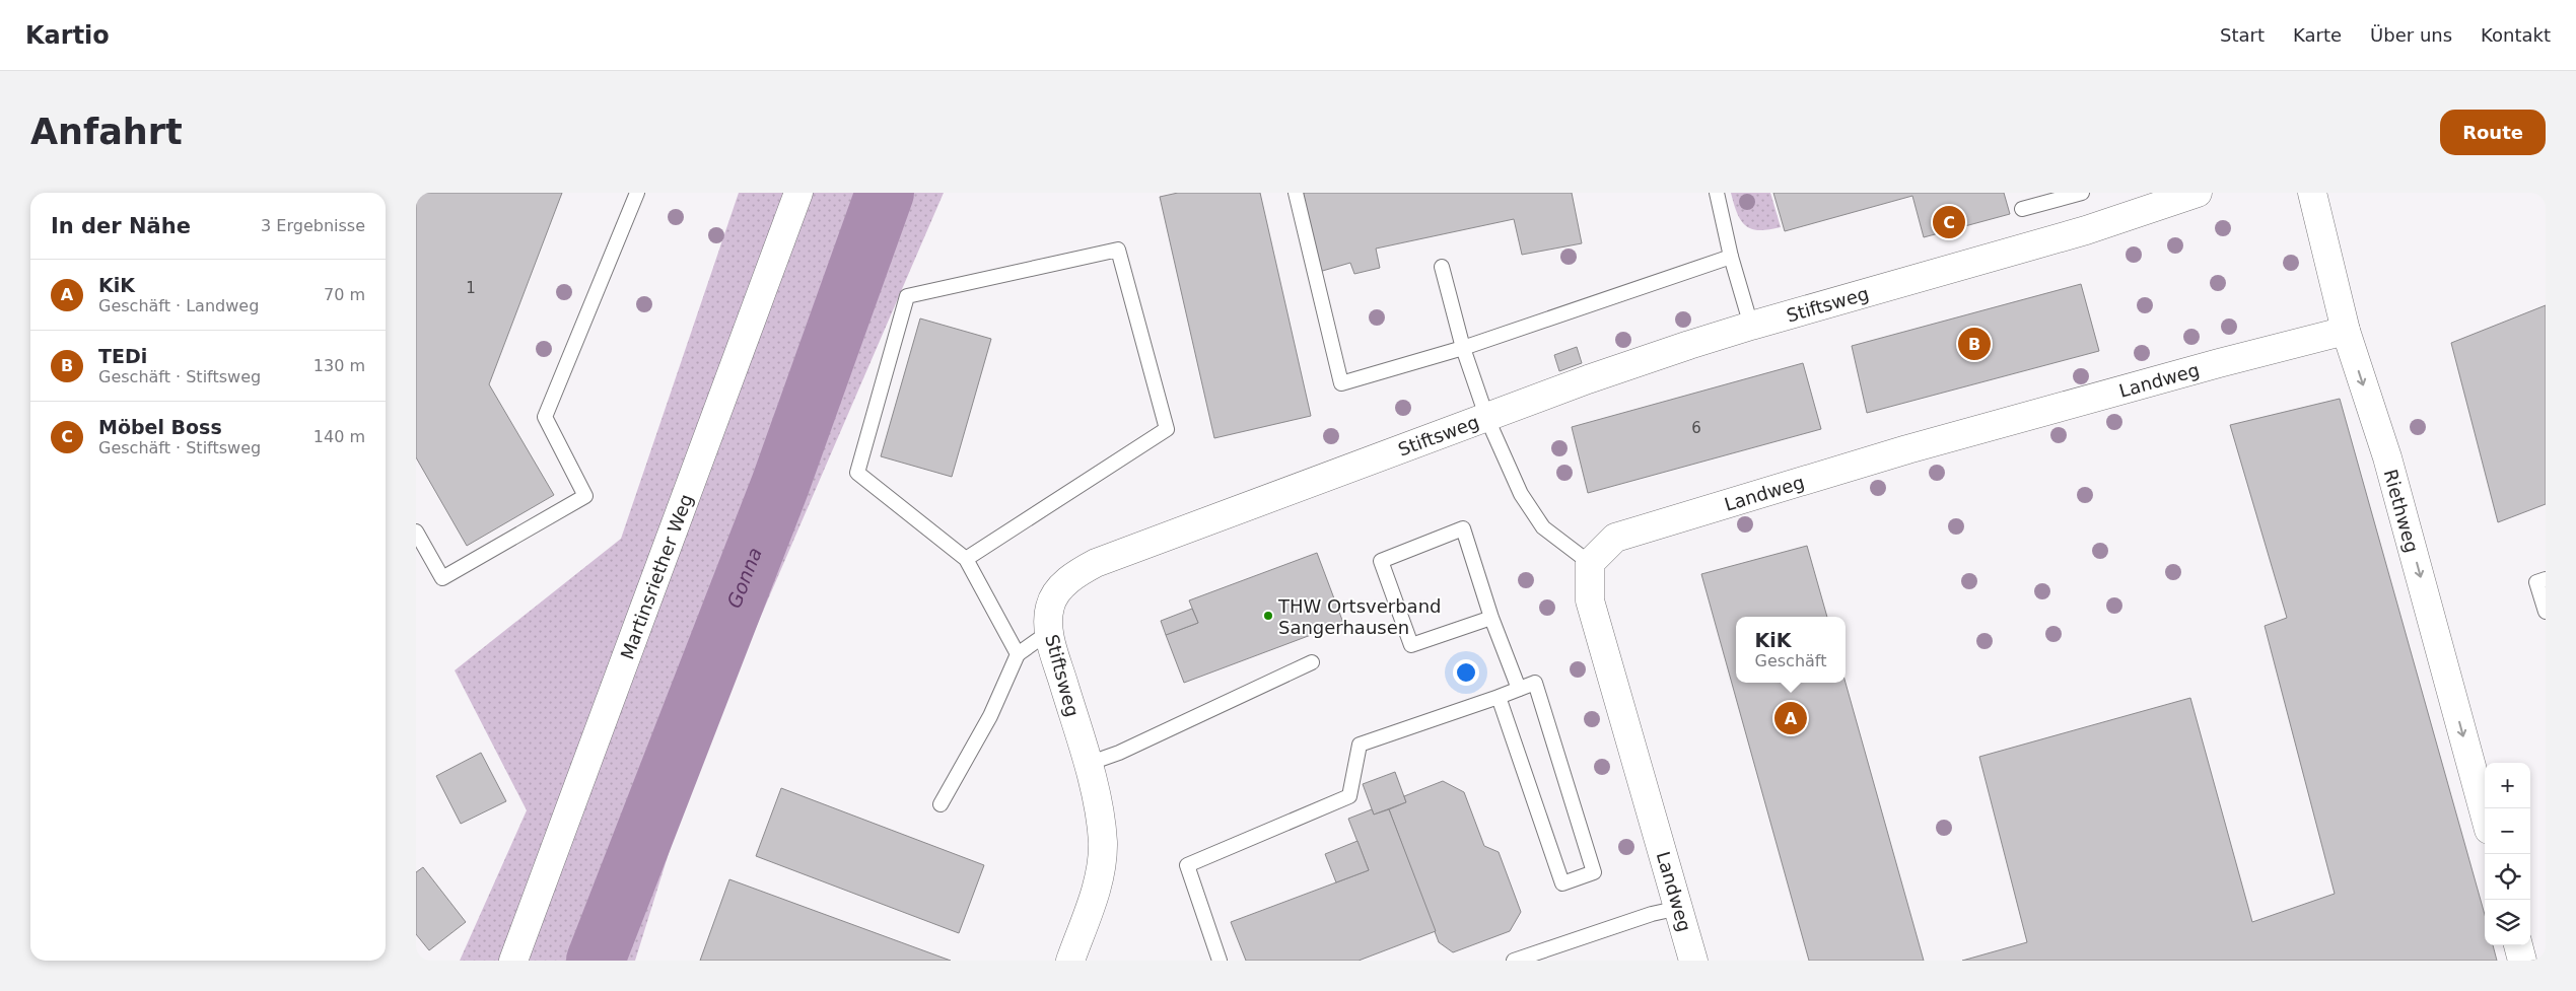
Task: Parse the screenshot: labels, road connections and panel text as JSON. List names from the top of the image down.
{
  "streets": {
    "street": [
      "Stiftsweg",
      "Landweg",
      "Riethweg",
      "Martinsriether Weg"
    ]
  },
  "crossings": [
    ["Landweg", "Riethweg"]
  ],
  "one_way": ["Riethweg"],
  "water": ["Gonna"],
  "places": ["THW Ortsverband Sangerhausen"],
  "house_numbers": ["1", "6"],
  "page": {
    "header": "Kartio",
    "nav": [
      "Start",
      "Karte",
      "Über uns",
      "Kontakt"
    ],
    "buttons": "Route",
    "title": "Anfahrt",
    "heading": ["In der Nähe", "3 Ergebnisse"],
    "pins": ["C", "B", "A"],
    "list": [
      {
        "mark": "A",
        "name": "KiK",
        "note": "Geschäft · Landweg",
        "value": "70 m"
      },
      {
        "mark": "B",
        "name": "TEDi",
        "note": "Geschäft · Stiftsweg",
        "value": "130 m"
      },
      {
        "mark": "C",
        "name": "Möbel Boss",
        "note": "Geschäft · Stiftsweg",
        "value": "140 m"
      }
    ],
    "popup": ["KiK", "Geschäft"],
    "map_buttons": ["+", "−"]
  }
}
